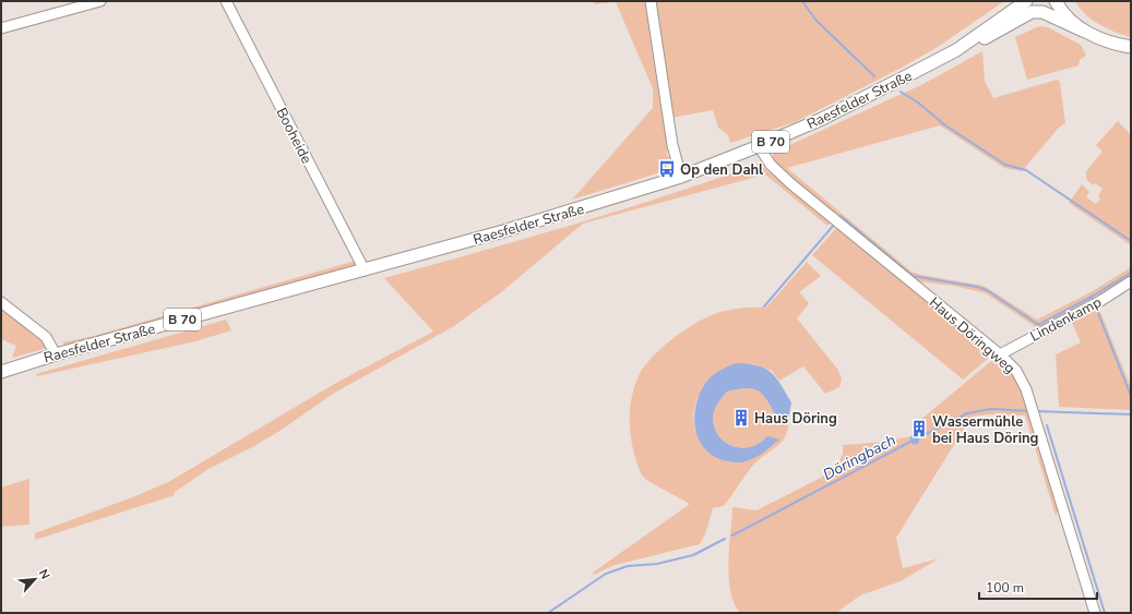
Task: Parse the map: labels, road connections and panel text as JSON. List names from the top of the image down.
{
  "streets": {
    "main road": ["Raesfelder Straße", "B 70"],
    "street": ["Booheide", "Lindenkamp", "Haus Döringweg"]
  },
  "crossings": [
    ["Raesfelder Straße", "Booheide"],
    ["Raesfelder Straße", "Haus Döringweg"],
    ["Lindenkamp", "Haus Döringweg"]
  ],
  "water": ["Döringbach"],
  "places": {
    "bus stop": ["Op den Dahl"],
    "building": ["Haus Döring", "Wassermühle bei Haus Döring"]
  },
  "scale_bar": "100 m",
  "north": "top right"
}
